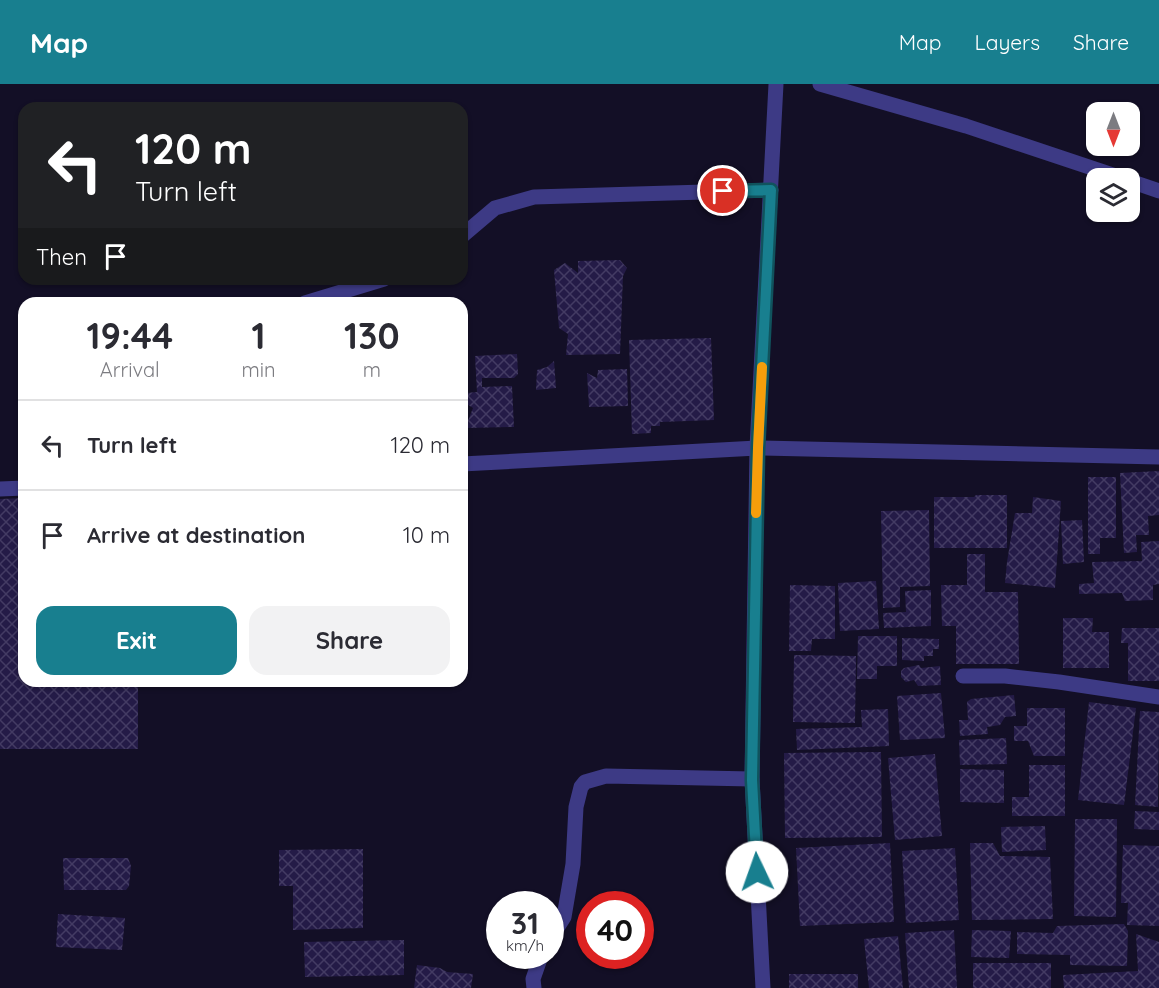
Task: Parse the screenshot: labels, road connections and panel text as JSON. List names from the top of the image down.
{
  "north": "bottom",
  "page": {
    "header": "Map",
    "nav": ["Map", "Layers", "Share"],
    "turn": ["120 m", "Turn left"],
    "then": "Then",
    "eta": [
      "19:44",
      "Arrival",
      "1",
      "min",
      "130",
      "m"
    ],
    "list": [
      {
        "name": "Turn left",
        "value": "120 m"
      },
      {
        "name": "Arrive at destination",
        "value": "10 m"
      }
    ],
    "buttons": ["Exit", "Share"],
    "speed": "31 km/h",
    "limit": "40"
  }
}
